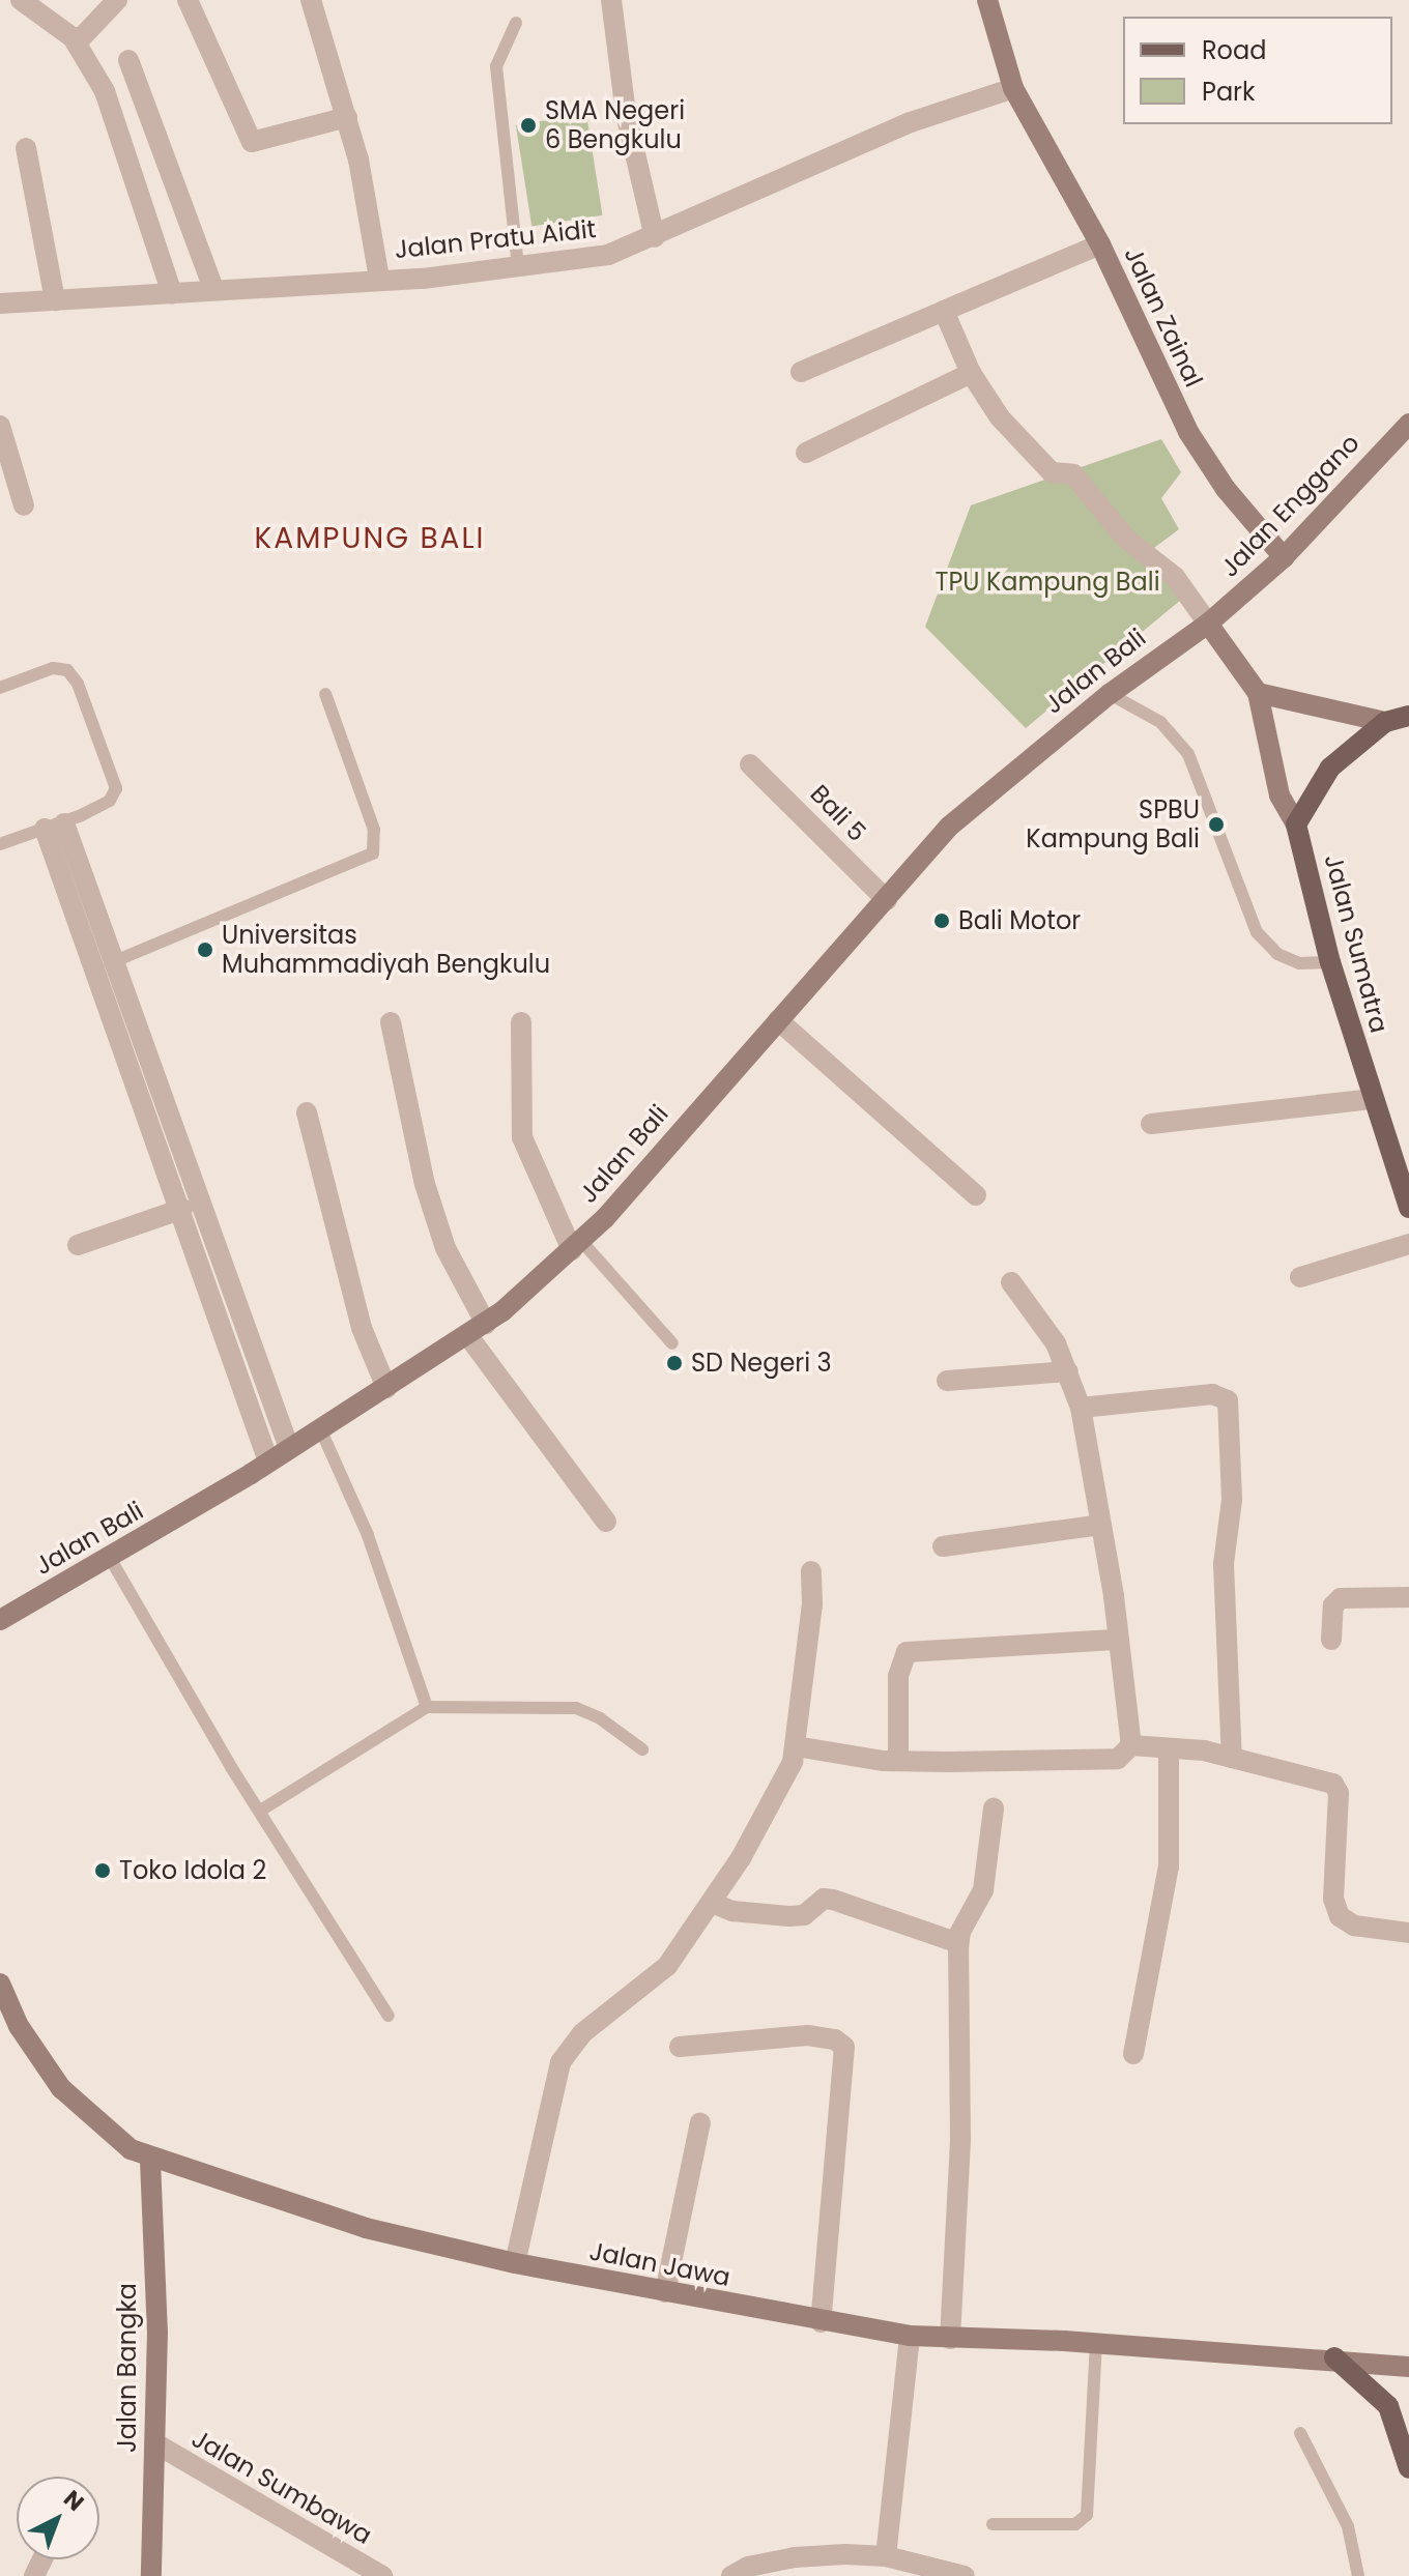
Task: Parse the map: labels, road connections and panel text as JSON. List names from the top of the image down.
{
  "streets": {
    "main road": ["Jalan Sumatra"],
    "street": [
      "Jalan Pratu Aidit",
      "Jalan Zainal",
      "Jalan Enggano",
      "Jalan Bali",
      "Bali 5",
      "Jalan Jawa",
      "Jalan Bangka",
      "Jalan Sumbawa"
    ]
  },
  "crossings": [
    ["Jalan Pratu Aidit", "Jalan Zainal"],
    ["Jalan Zainal", "Jalan Enggano"],
    ["Jalan Enggano", "Jalan Bali"],
    ["Jalan Bali", "Bali 5"],
    ["Jalan Jawa", "Jalan Bangka"],
    ["Jalan Bangka", "Jalan Sumbawa"]
  ],
  "districts": ["KAMPUNG BALI"],
  "parks": ["TPU Kampung Bali"],
  "places": [
    "SMA Negeri 6 Bengkulu",
    "SPBU Kampung Bali",
    "Bali Motor",
    "Universitas Muhammadiyah Bengkulu",
    "SD Negeri 3",
    "Toko Idola 2"
  ],
  "legend": ["Road", "Park"],
  "north": "top right"
}
